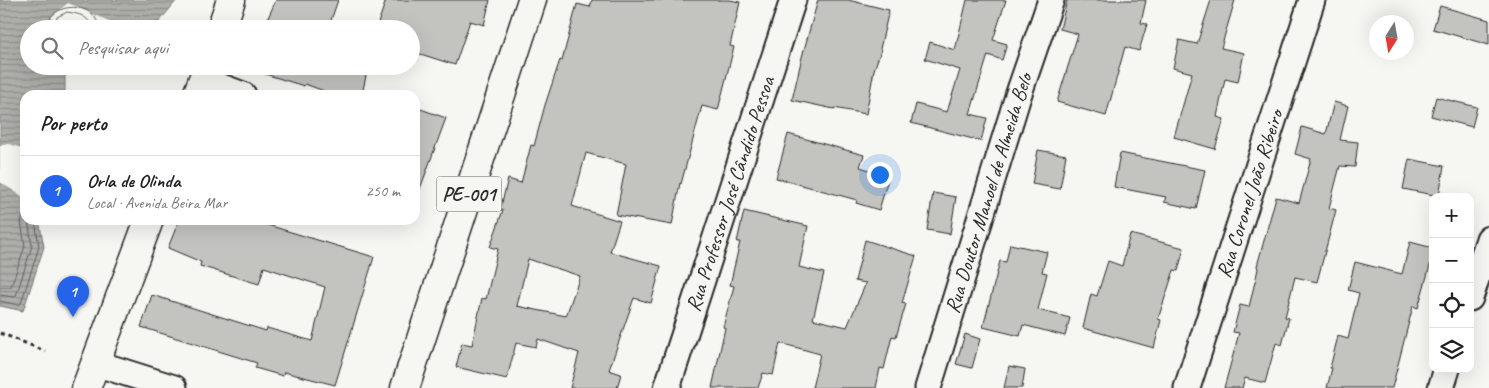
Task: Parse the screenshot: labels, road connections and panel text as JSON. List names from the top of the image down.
{
  "streets": {
    "main road": ["PE-001"],
    "street": ["Rua Professor José Cândido Pessoa", "Rua Doutor Manoel de Almeida Belo", "Rua Coronel João Ribeiro"]
  },
  "north": "bottom",
  "page": {
    "search": "Pesquisar aqui",
    "heading": "Por perto",
    "list": [
      {
        "mark": "1",
        "name": "Orla de Olinda",
        "note": "Local · Avenida Beira Mar",
        "value": "250 m"
      }
    ],
    "map_buttons": ["+", "−"],
    "pins": "1"
  }
}
